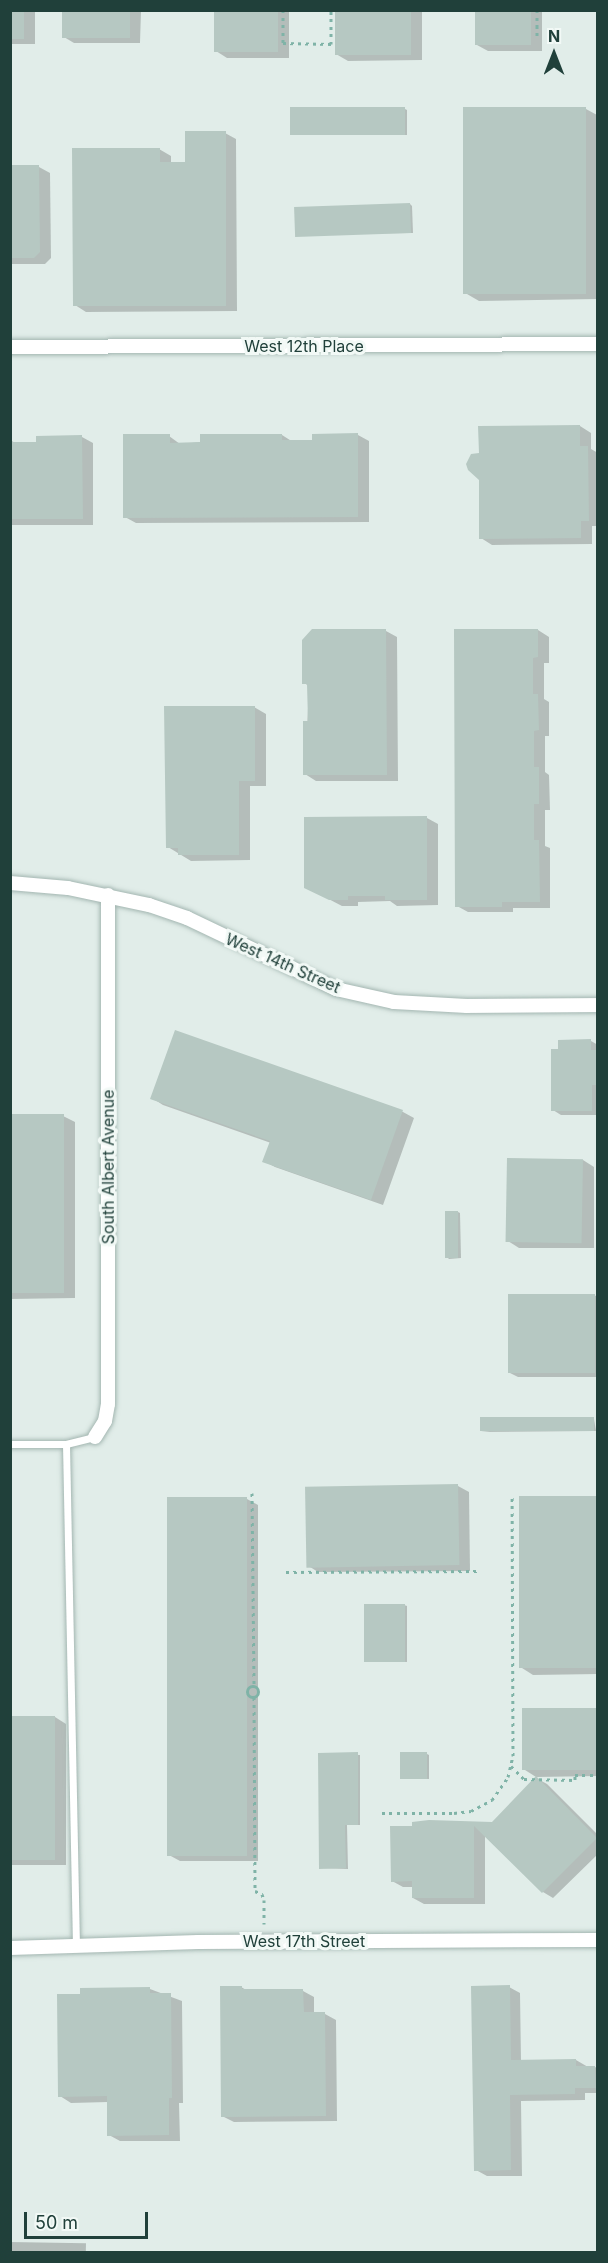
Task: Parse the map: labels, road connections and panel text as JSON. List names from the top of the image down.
{
  "streets": {
    "street": [
      "West 12th Place",
      "West 14th Street",
      "South Albert Avenue",
      "West 17th Street"
    ]
  },
  "crossings": [
    ["West 14th Street", "South Albert Avenue"]
  ],
  "scale_bar": "50 m",
  "north": "top"
}
